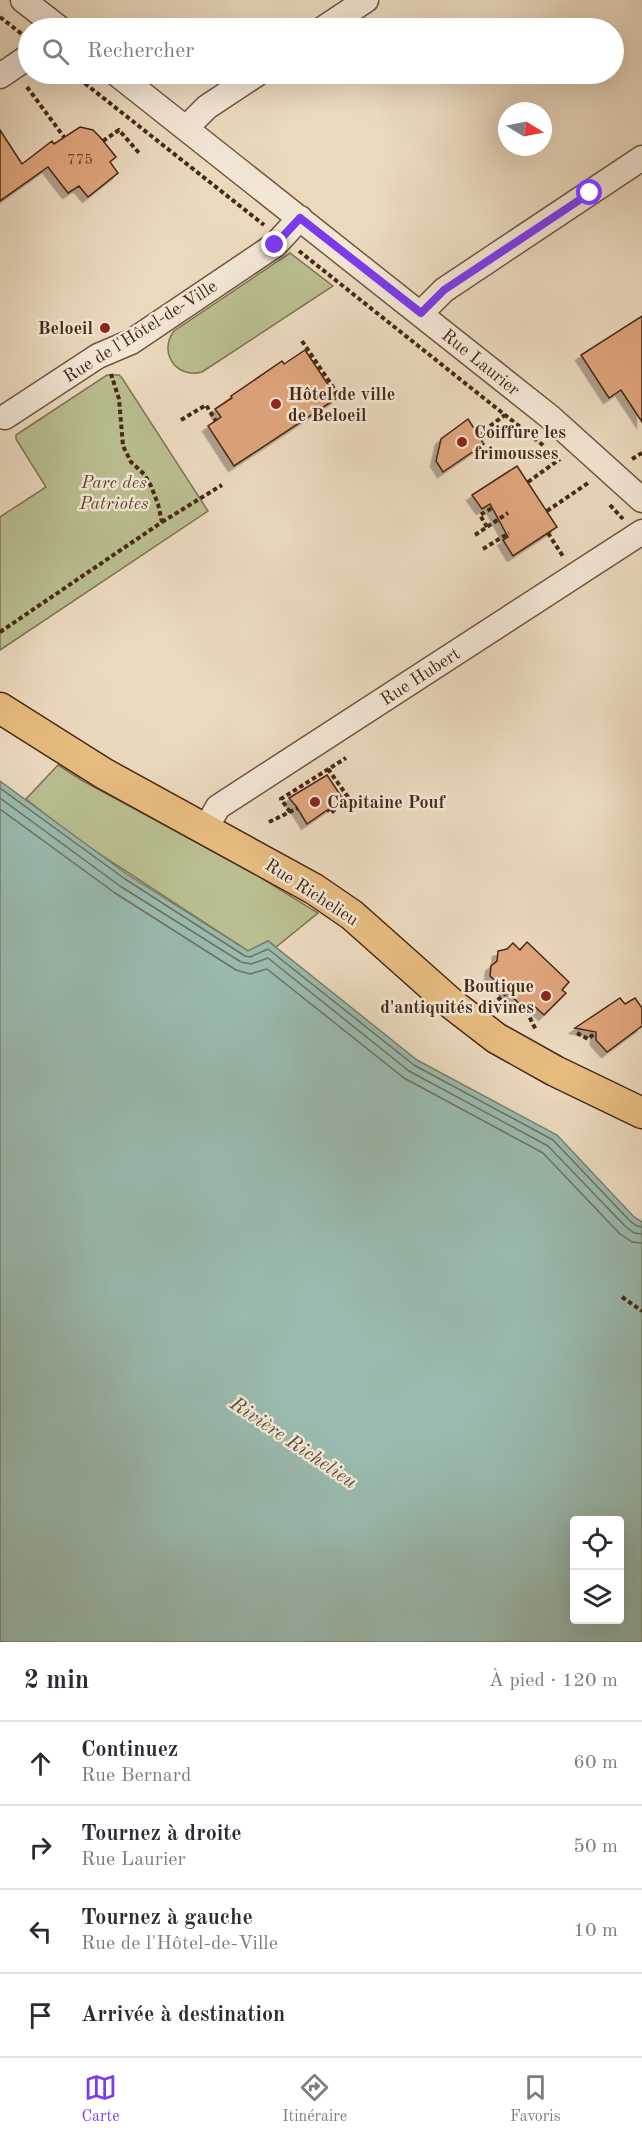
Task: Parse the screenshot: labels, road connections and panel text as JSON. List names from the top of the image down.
{
  "streets": {
    "main road": ["Rue Richelieu"],
    "street": ["Rue de l'Hôtel-de-Ville", "Rue Laurier", "Rue Hubert"]
  },
  "crossings": [
    ["Rue de l'Hôtel-de-Ville", "Rue Laurier"],
    ["Rue Hubert", "Rue Richelieu"]
  ],
  "water": ["Rivière Richelieu"],
  "parks": ["Parc des Patriotes"],
  "places": [
    "Beloeil",
    "Hôtel de ville de Beloeil",
    "Coiffure les frimousses",
    "Capitaine Pouf",
    "Boutique d'antiquités divines"
  ],
  "house_numbers": ["775"],
  "north": "right",
  "page": {
    "search": "Rechercher",
    "heading": ["2 min", "À pied · 120 m"],
    "list": [
      ["Continuez", "Rue Bernard", "60 m"],
      ["Tournez à droite", "Rue Laurier", "50 m"],
      ["Tournez à gauche", "Rue de l'Hôtel-de-Ville", "10 m"],
      "Arrivée à destination"
    ],
    "nav": ["Carte", "Itinéraire", "Favoris"]
  }
}
